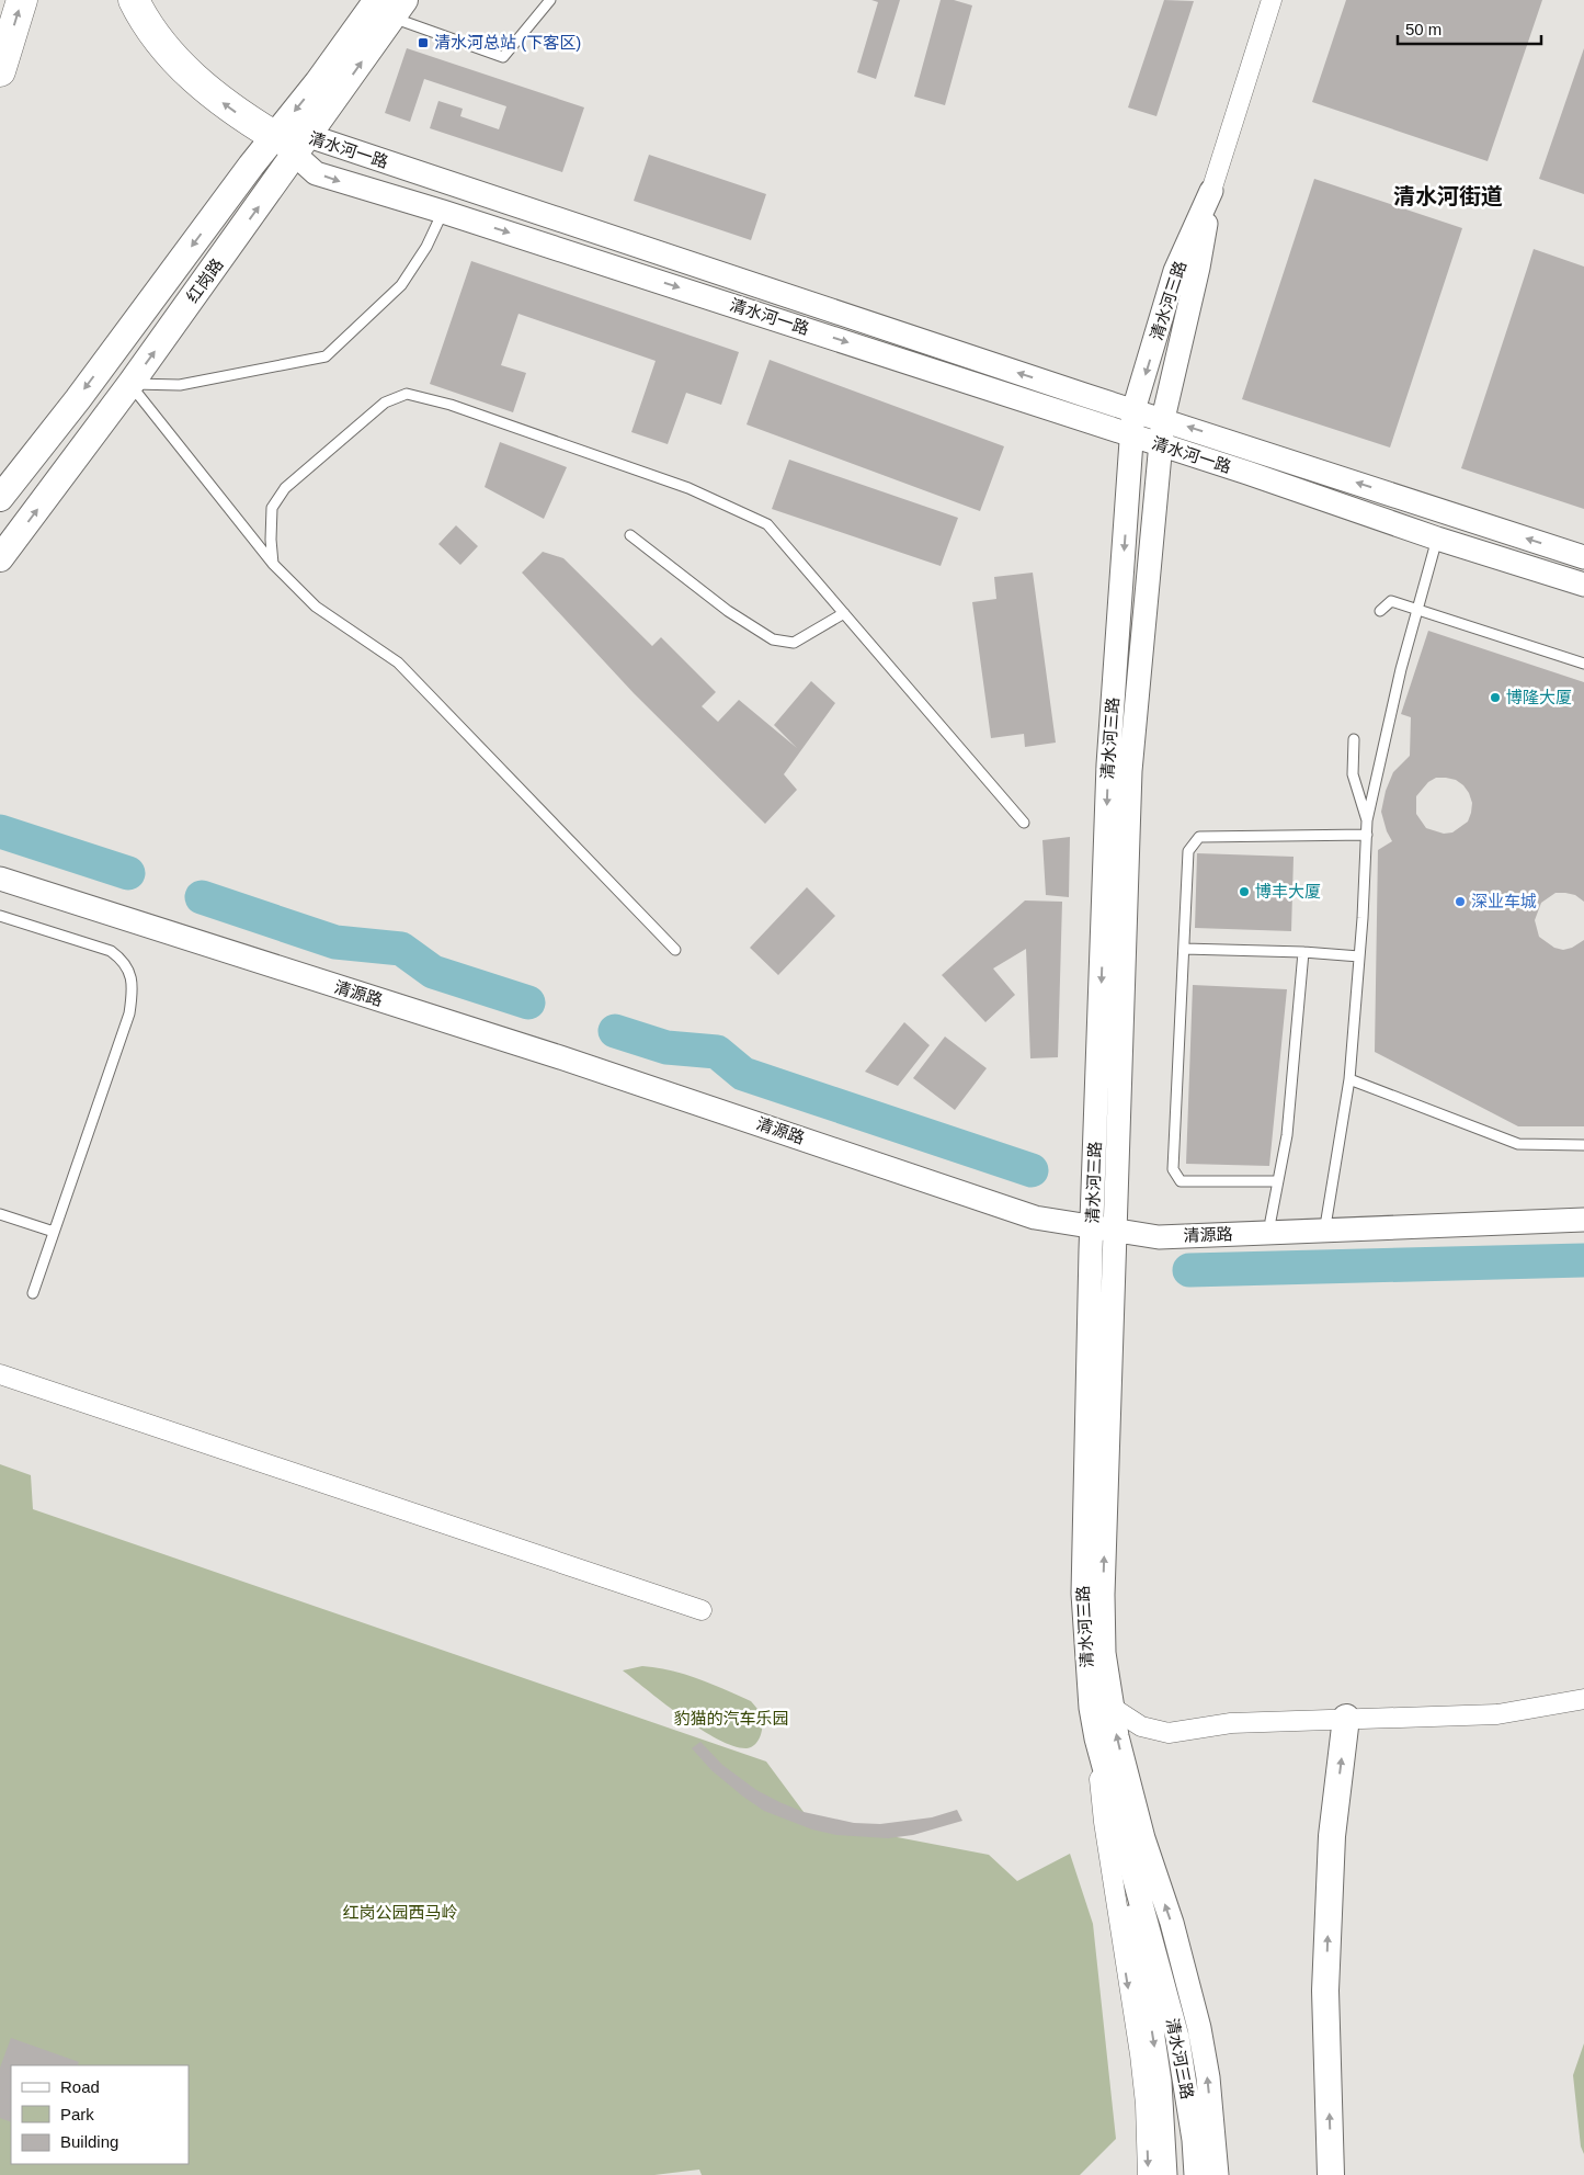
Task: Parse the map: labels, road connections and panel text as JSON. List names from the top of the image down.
{
  "streets": {
    "main road": ["红岗路"],
    "street": ["清水河一路", "清水河三路", "清源路"]
  },
  "crossings": [
    ["清水河一路", "红岗路"],
    ["清水河一路", "清水河三路"],
    ["清水河三路", "清源路"]
  ],
  "districts": ["清水河街道"],
  "parks": ["豹猫的汽车乐园", "红岗公园西马岭"],
  "places": {
    "transit": ["清水河总站 (下客区)"],
    "other": ["博隆大厦", "博丰大厦", "深业车城"]
  },
  "legend": ["Road", "Park", "Building"],
  "scale_bar": "50 m"
}
